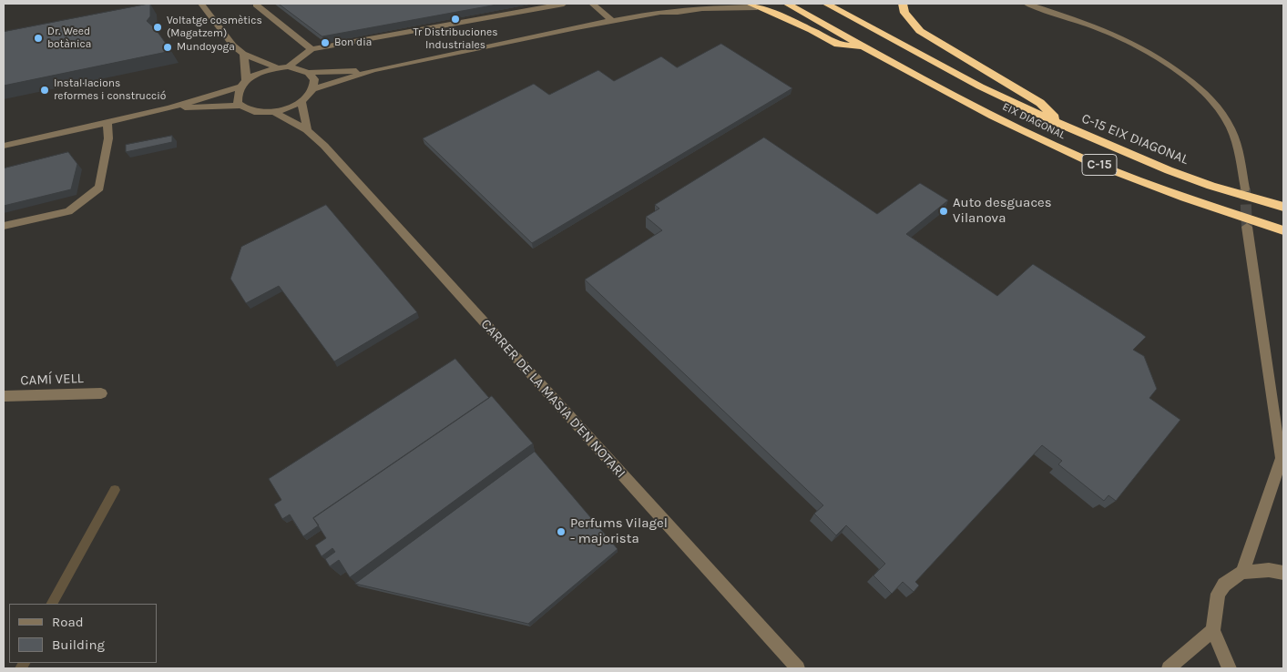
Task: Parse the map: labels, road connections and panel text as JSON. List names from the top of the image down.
{
  "streets": {
    "highway": ["EIX DIAGONAL", "C-15 EIX DIAGONAL", "C-15"],
    "street": ["CAMÍ VELL", "CARRER DE LA MASIA D'EN NOTARI"]
  },
  "places": [
    "Tr Distribuciones Industriales",
    "Voltatge cosmètics (Magatzem)",
    "Dr. Weed botànica",
    "Bon dia",
    "Mundoyoga",
    "Instal·lacions reformes i construcció",
    "Auto desguaces Vilanova",
    "Perfums Vilagel - majorista"
  ],
  "legend": ["Road", "Building"]
}
